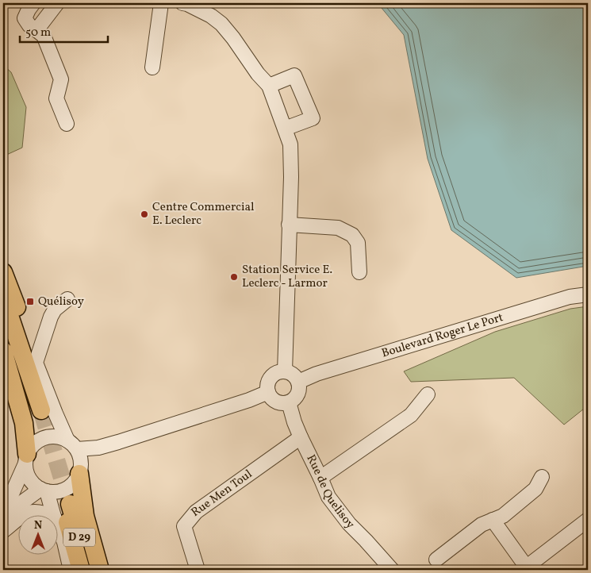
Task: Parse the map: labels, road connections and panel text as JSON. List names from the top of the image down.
{
  "streets": {
    "main road": ["D 29"],
    "street": ["Boulevard Roger Le Port", "Rue de Quelisoy", "Rue Men Toul"]
  },
  "crossings": [
    ["Boulevard Roger Le Port", "Rue de Quelisoy"],
    ["Rue de Quelisoy", "Rue Men Toul"]
  ],
  "places": {
    "other": ["Centre Commercial E. Leclerc", "Station Service E. Leclerc - Larmor"],
    "transit": ["Quélisoy"]
  },
  "scale_bar": "50 m",
  "north": "top"
}
